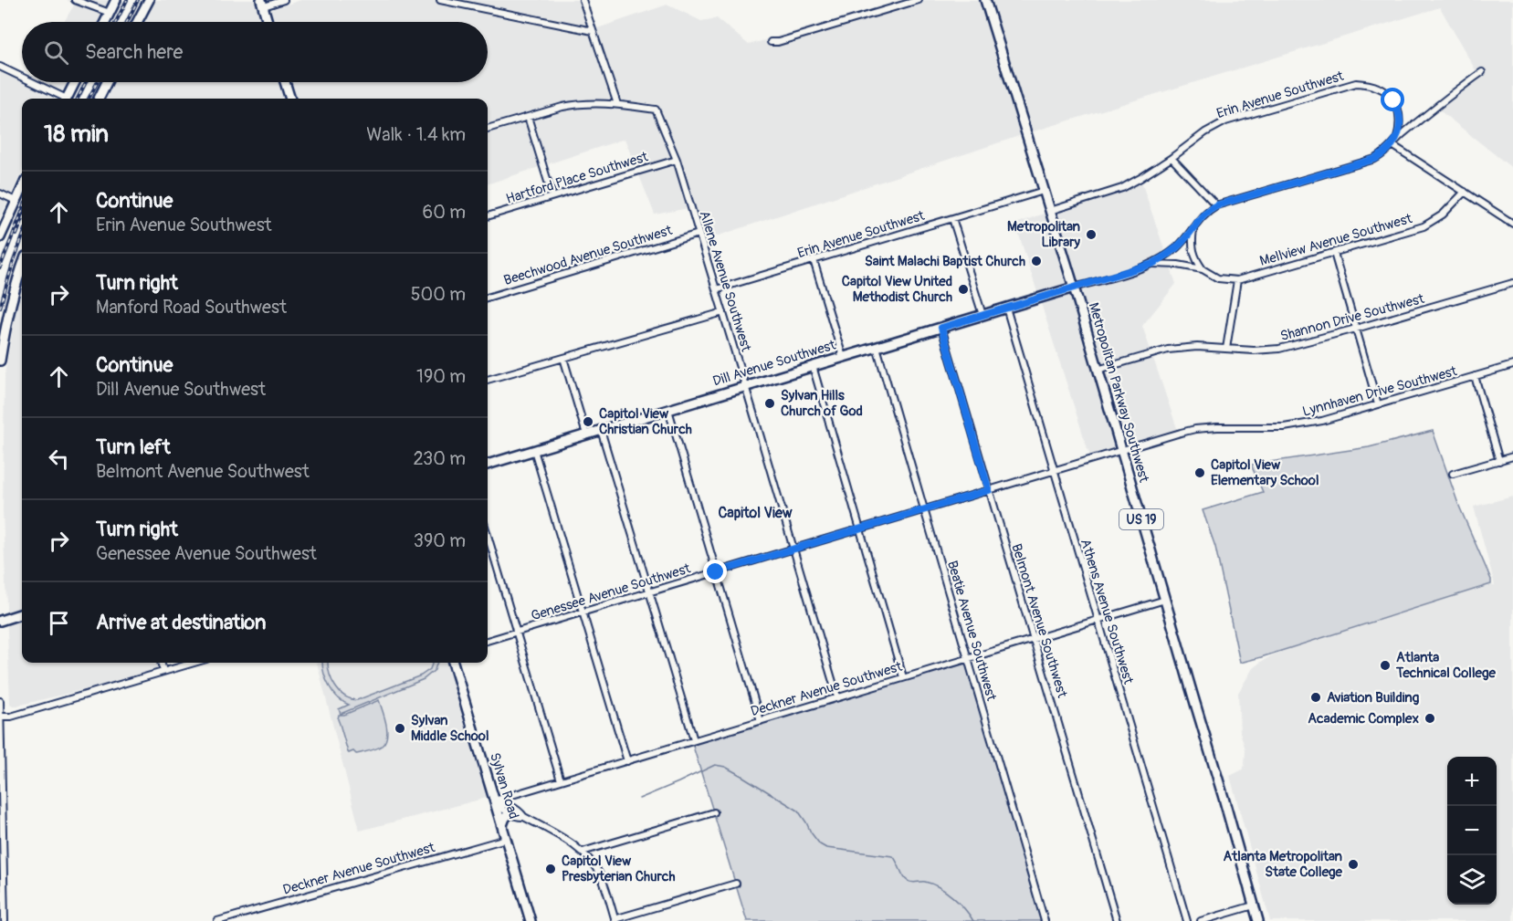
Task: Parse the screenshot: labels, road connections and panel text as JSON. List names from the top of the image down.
{
  "streets": {
    "main road": [
      "Dill Avenue Southwest",
      "Metropolitan Parkway Southwest",
      "US 19",
      "Sylvan Road"
    ],
    "street": [
      "Erin Avenue Southwest",
      "Hartford Place Southwest",
      "Mellview Avenue Southwest",
      "Beechwood Avenue Southwest",
      "Allene Avenue Southwest",
      "Shannon Drive Southwest",
      "Lynnhaven Drive Southwest",
      "Genessee Avenue Southwest",
      "Athens Avenue Southwest",
      "Belmont Avenue Southwest",
      "Beatie Avenue Southwest",
      "Deckner Avenue Southwest"
    ]
  },
  "crossings": [
    ["Erin Avenue Southwest", "Allene Avenue Southwest"],
    ["Erin Avenue Southwest", "Metropolitan Parkway Southwest"],
    ["Hartford Place Southwest", "Allene Avenue Southwest"],
    ["Beechwood Avenue Southwest", "Allene Avenue Southwest"],
    ["Allene Avenue Southwest", "Dill Avenue Southwest"],
    ["Allene Avenue Southwest", "Genessee Avenue Southwest"],
    ["Allene Avenue Southwest", "Deckner Avenue Southwest"],
    ["Shannon Drive Southwest", "Metropolitan Parkway Southwest"],
    ["Dill Avenue Southwest", "Metropolitan Parkway Southwest"],
    ["Dill Avenue Southwest", "Athens Avenue Southwest"],
    ["Dill Avenue Southwest", "Belmont Avenue Southwest"],
    ["Dill Avenue Southwest", "Beatie Avenue Southwest"],
    ["Lynnhaven Drive Southwest", "Metropolitan Parkway Southwest"],
    ["Lynnhaven Drive Southwest", "Genessee Avenue Southwest"],
    ["Metropolitan Parkway Southwest", "Genessee Avenue Southwest"],
    ["Metropolitan Parkway Southwest", "Deckner Avenue Southwest"],
    ["Genessee Avenue Southwest", "Athens Avenue Southwest"],
    ["Genessee Avenue Southwest", "Belmont Avenue Southwest"],
    ["Genessee Avenue Southwest", "Beatie Avenue Southwest"],
    ["Athens Avenue Southwest", "Deckner Avenue Southwest"],
    ["Belmont Avenue Southwest", "Deckner Avenue Southwest"],
    ["Beatie Avenue Southwest", "Deckner Avenue Southwest"],
    ["Deckner Avenue Southwest", "Sylvan Road"]
  ],
  "districts": ["Capitol View"],
  "places": [
    "Metropolitan Library",
    "Saint Malachi Baptist Church",
    "Capitol View United Methodist Church",
    "Sylvan Hills Church of God",
    "Capitol View Christian Church",
    "Capitol View Elementary School",
    "Atlanta Technical College",
    "Aviation Building",
    "Academic Complex",
    "Sylvan Middle School",
    "Atlanta Metropolitan State College",
    "Capitol View Presbyterian Church"
  ],
  "page": {
    "search": "Search here",
    "heading": ["18 min", "Walk · 1.4 km"],
    "list": [
      ["Continue", "Erin Avenue Southwest", "60 m"],
      ["Turn right", "Manford Road Southwest", "500 m"],
      ["Continue", "Dill Avenue Southwest", "190 m"],
      ["Turn left", "Belmont Avenue Southwest", "230 m"],
      ["Turn right", "Genessee Avenue Southwest", "390 m"],
      "Arrive at destination"
    ],
    "map_buttons": ["+", "−"]
  }
}
